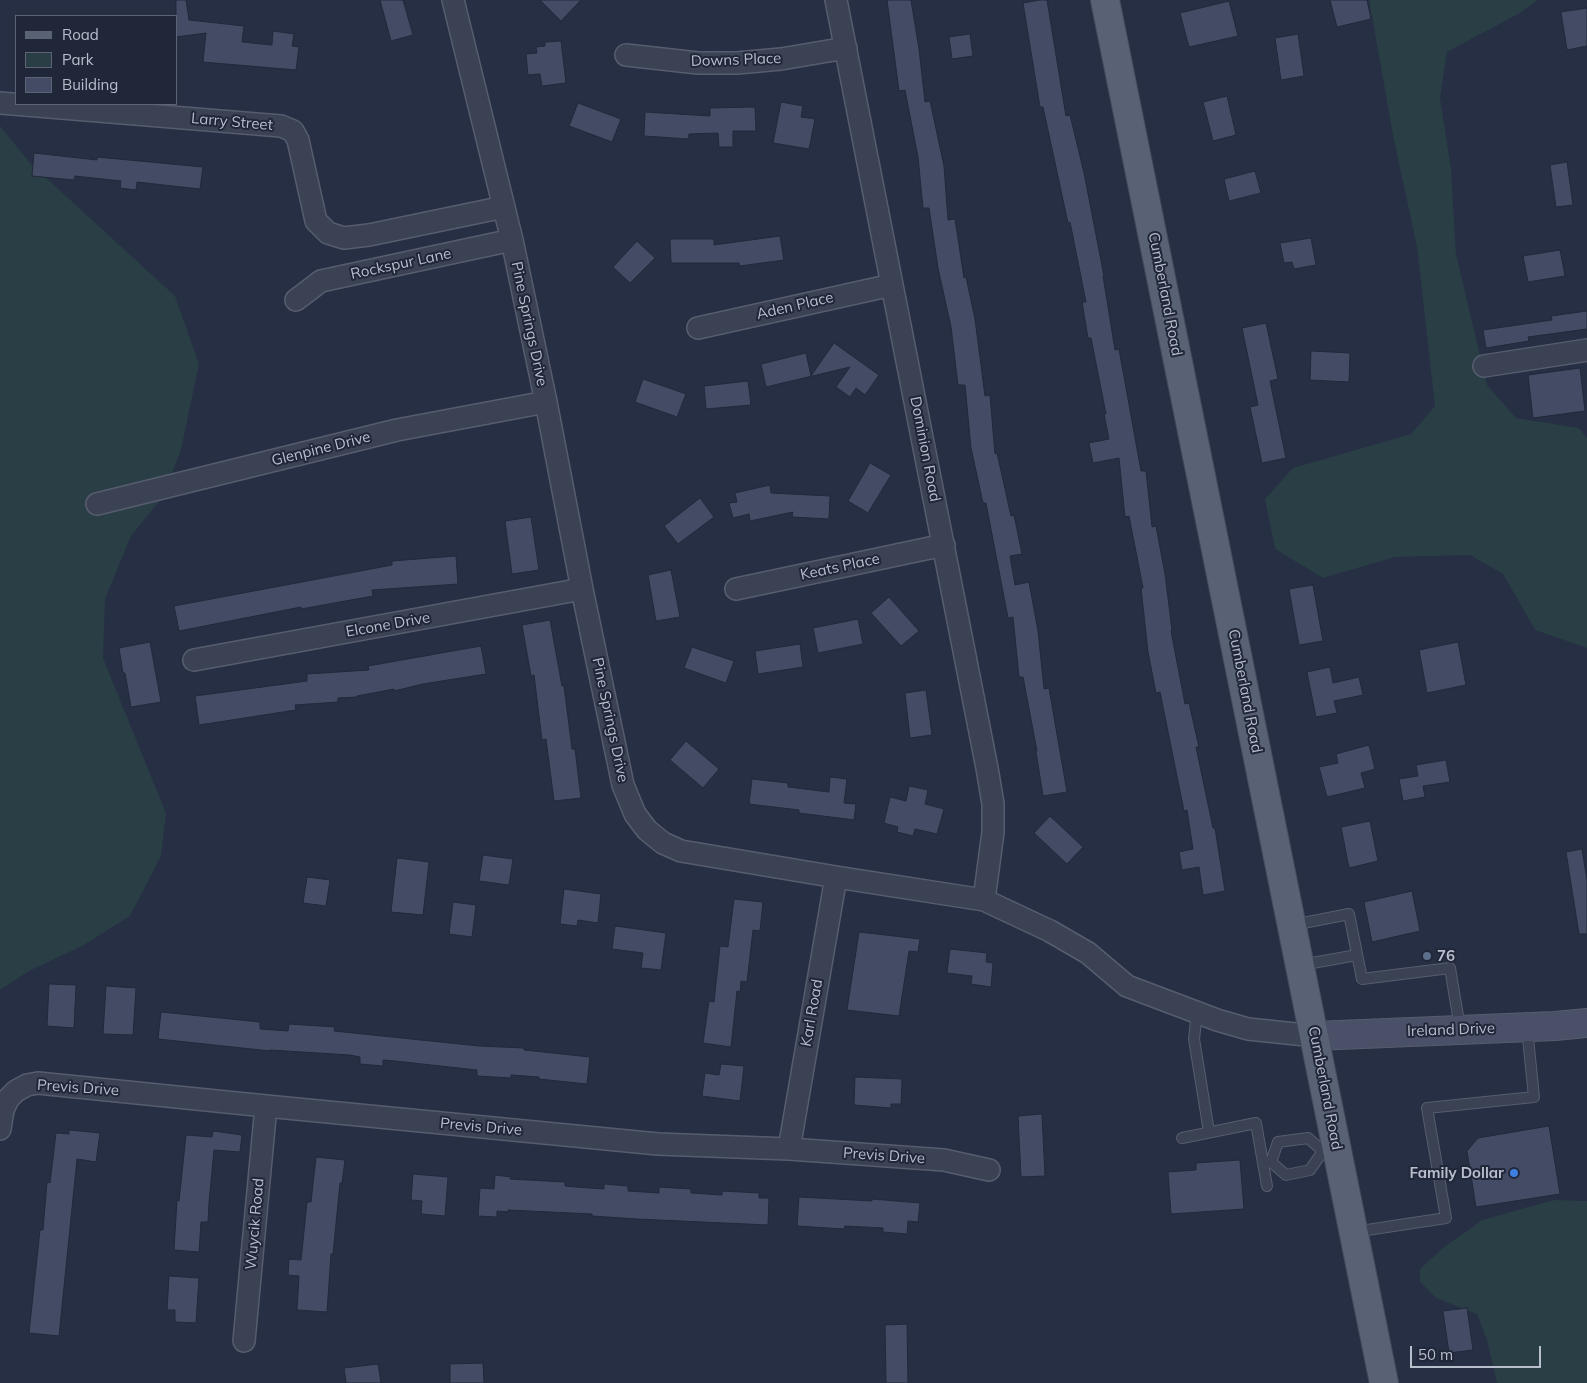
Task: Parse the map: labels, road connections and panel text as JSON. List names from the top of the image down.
{
  "streets": {
    "main road": ["Cumberland Road", "Ireland Drive"],
    "street": [
      "Downs Place",
      "Larry Street",
      "Rockspur Lane",
      "Aden Place",
      "Pine Springs Drive",
      "Glenpine Drive",
      "Dominion Road",
      "Keats Place",
      "Elcone Drive",
      "Karl Road",
      "Previs Drive",
      "Wuycik Road"
    ]
  },
  "crossings": [
    ["Downs Place", "Dominion Road"],
    ["Larry Street", "Pine Springs Drive"],
    ["Rockspur Lane", "Pine Springs Drive"],
    ["Cumberland Road", "Pine Springs Drive"],
    ["Cumberland Road", "Ireland Drive"],
    ["Aden Place", "Dominion Road"],
    ["Pine Springs Drive", "Glenpine Drive"],
    ["Pine Springs Drive", "Dominion Road"],
    ["Pine Springs Drive", "Elcone Drive"],
    ["Pine Springs Drive", "Karl Road"],
    ["Pine Springs Drive", "Ireland Drive"],
    ["Dominion Road", "Keats Place"],
    ["Karl Road", "Previs Drive"],
    ["Previs Drive", "Wuycik Road"]
  ],
  "places": ["76", "Family Dollar"],
  "legend": ["Road", "Park", "Building"],
  "scale_bar": "50 m"
}
